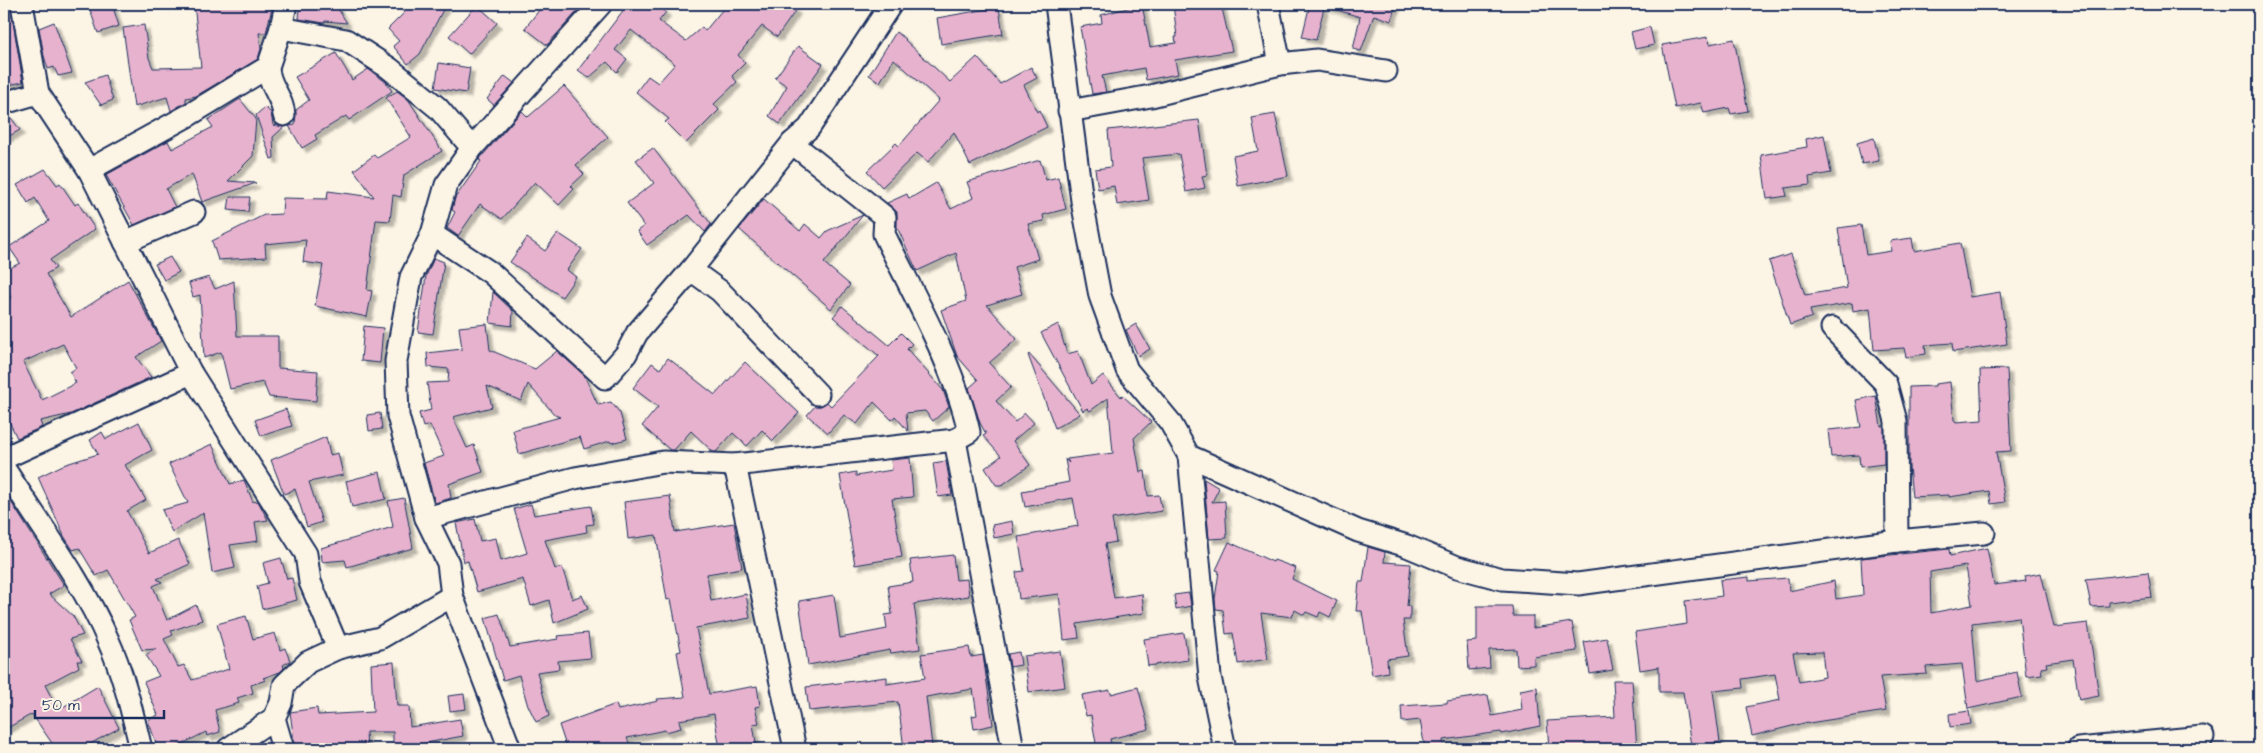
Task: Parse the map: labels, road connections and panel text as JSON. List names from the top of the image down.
{
  "scale_bar": "50 m"
}
